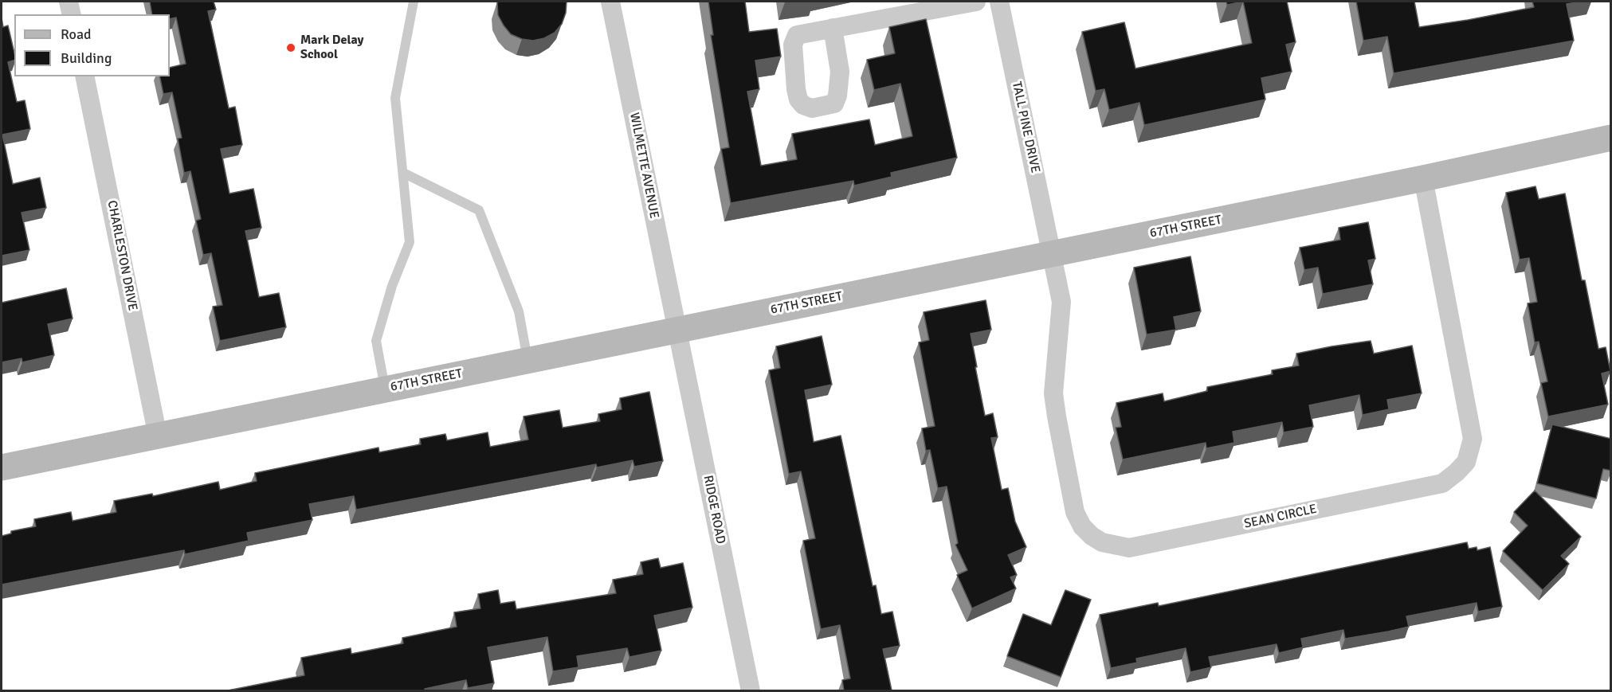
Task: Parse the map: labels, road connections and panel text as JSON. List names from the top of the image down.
{
  "streets": {
    "street": [
      "TALL PINE DRIVE",
      "WILMETTE AVENUE",
      "67TH STREET",
      "CHARLESTON DRIVE",
      "RIDGE ROAD",
      "SEAN CIRCLE"
    ]
  },
  "crossings": [
    ["TALL PINE DRIVE", "67TH STREET"],
    ["TALL PINE DRIVE", "SEAN CIRCLE"],
    ["WILMETTE AVENUE", "67TH STREET"],
    ["WILMETTE AVENUE", "RIDGE ROAD"],
    ["67TH STREET", "CHARLESTON DRIVE"],
    ["67TH STREET", "RIDGE ROAD"],
    ["67TH STREET", "SEAN CIRCLE"]
  ],
  "places": ["Mark Delay School"],
  "legend": ["Road", "Building"]
}
